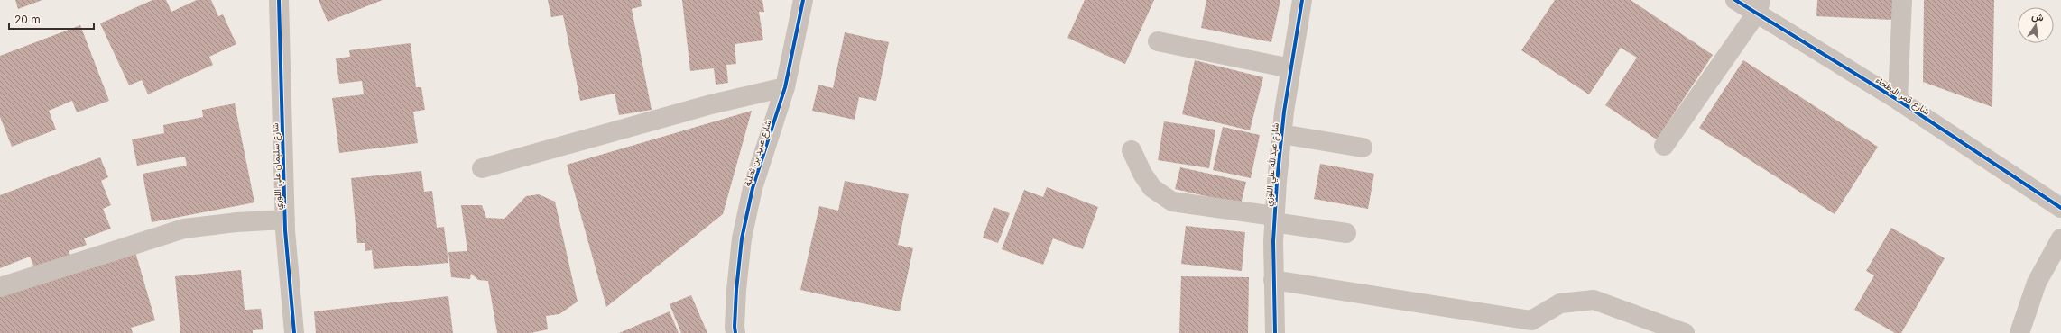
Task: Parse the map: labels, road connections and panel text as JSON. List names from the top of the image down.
{
  "streets": {
    "street": [
      "شارع قمر البطحاء",
      "شارع عبيد بن ثعلبة",
      "شارع عبدالله علي اللوزي",
      "شارع سليمان علي اللوزي"
    ]
  },
  "scale_bar": "20 m",
  "north": "top"
}
